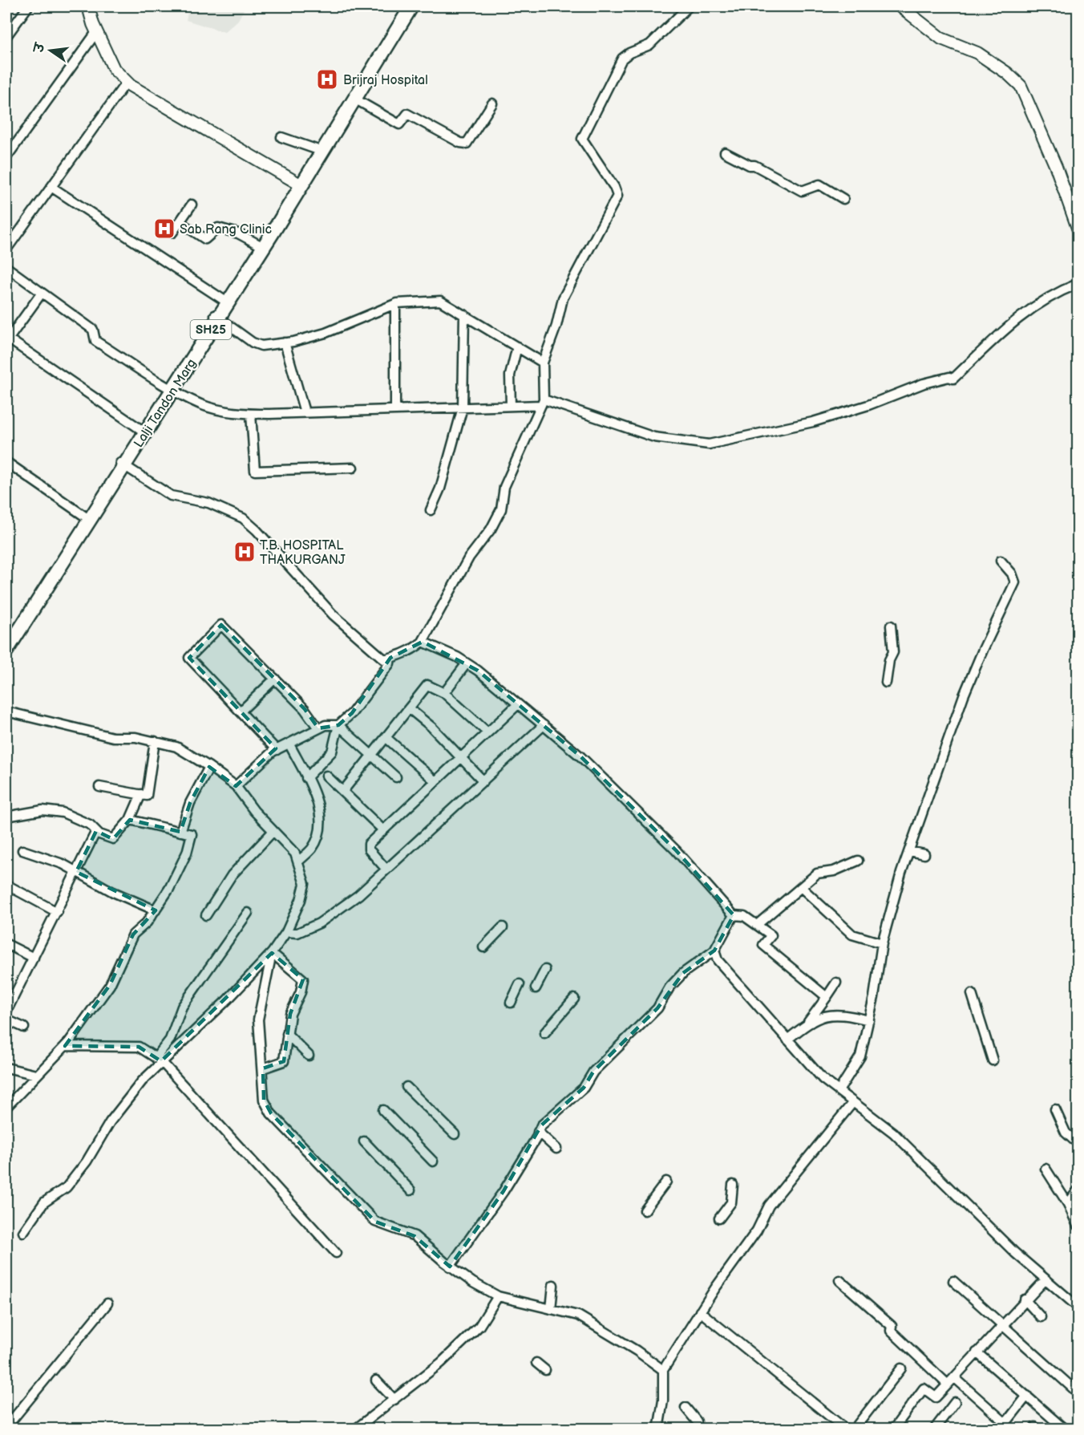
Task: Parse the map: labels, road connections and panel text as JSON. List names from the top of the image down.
{
  "streets": {
    "main road": ["SH25", "Lalji Tandon Marg"]
  },
  "places": {
    "hospital": ["Brijraj Hospital", "Sab Rang Clinic", "T.B. HOSPITAL THAKURGANJ"]
  },
  "north": "left"
}
